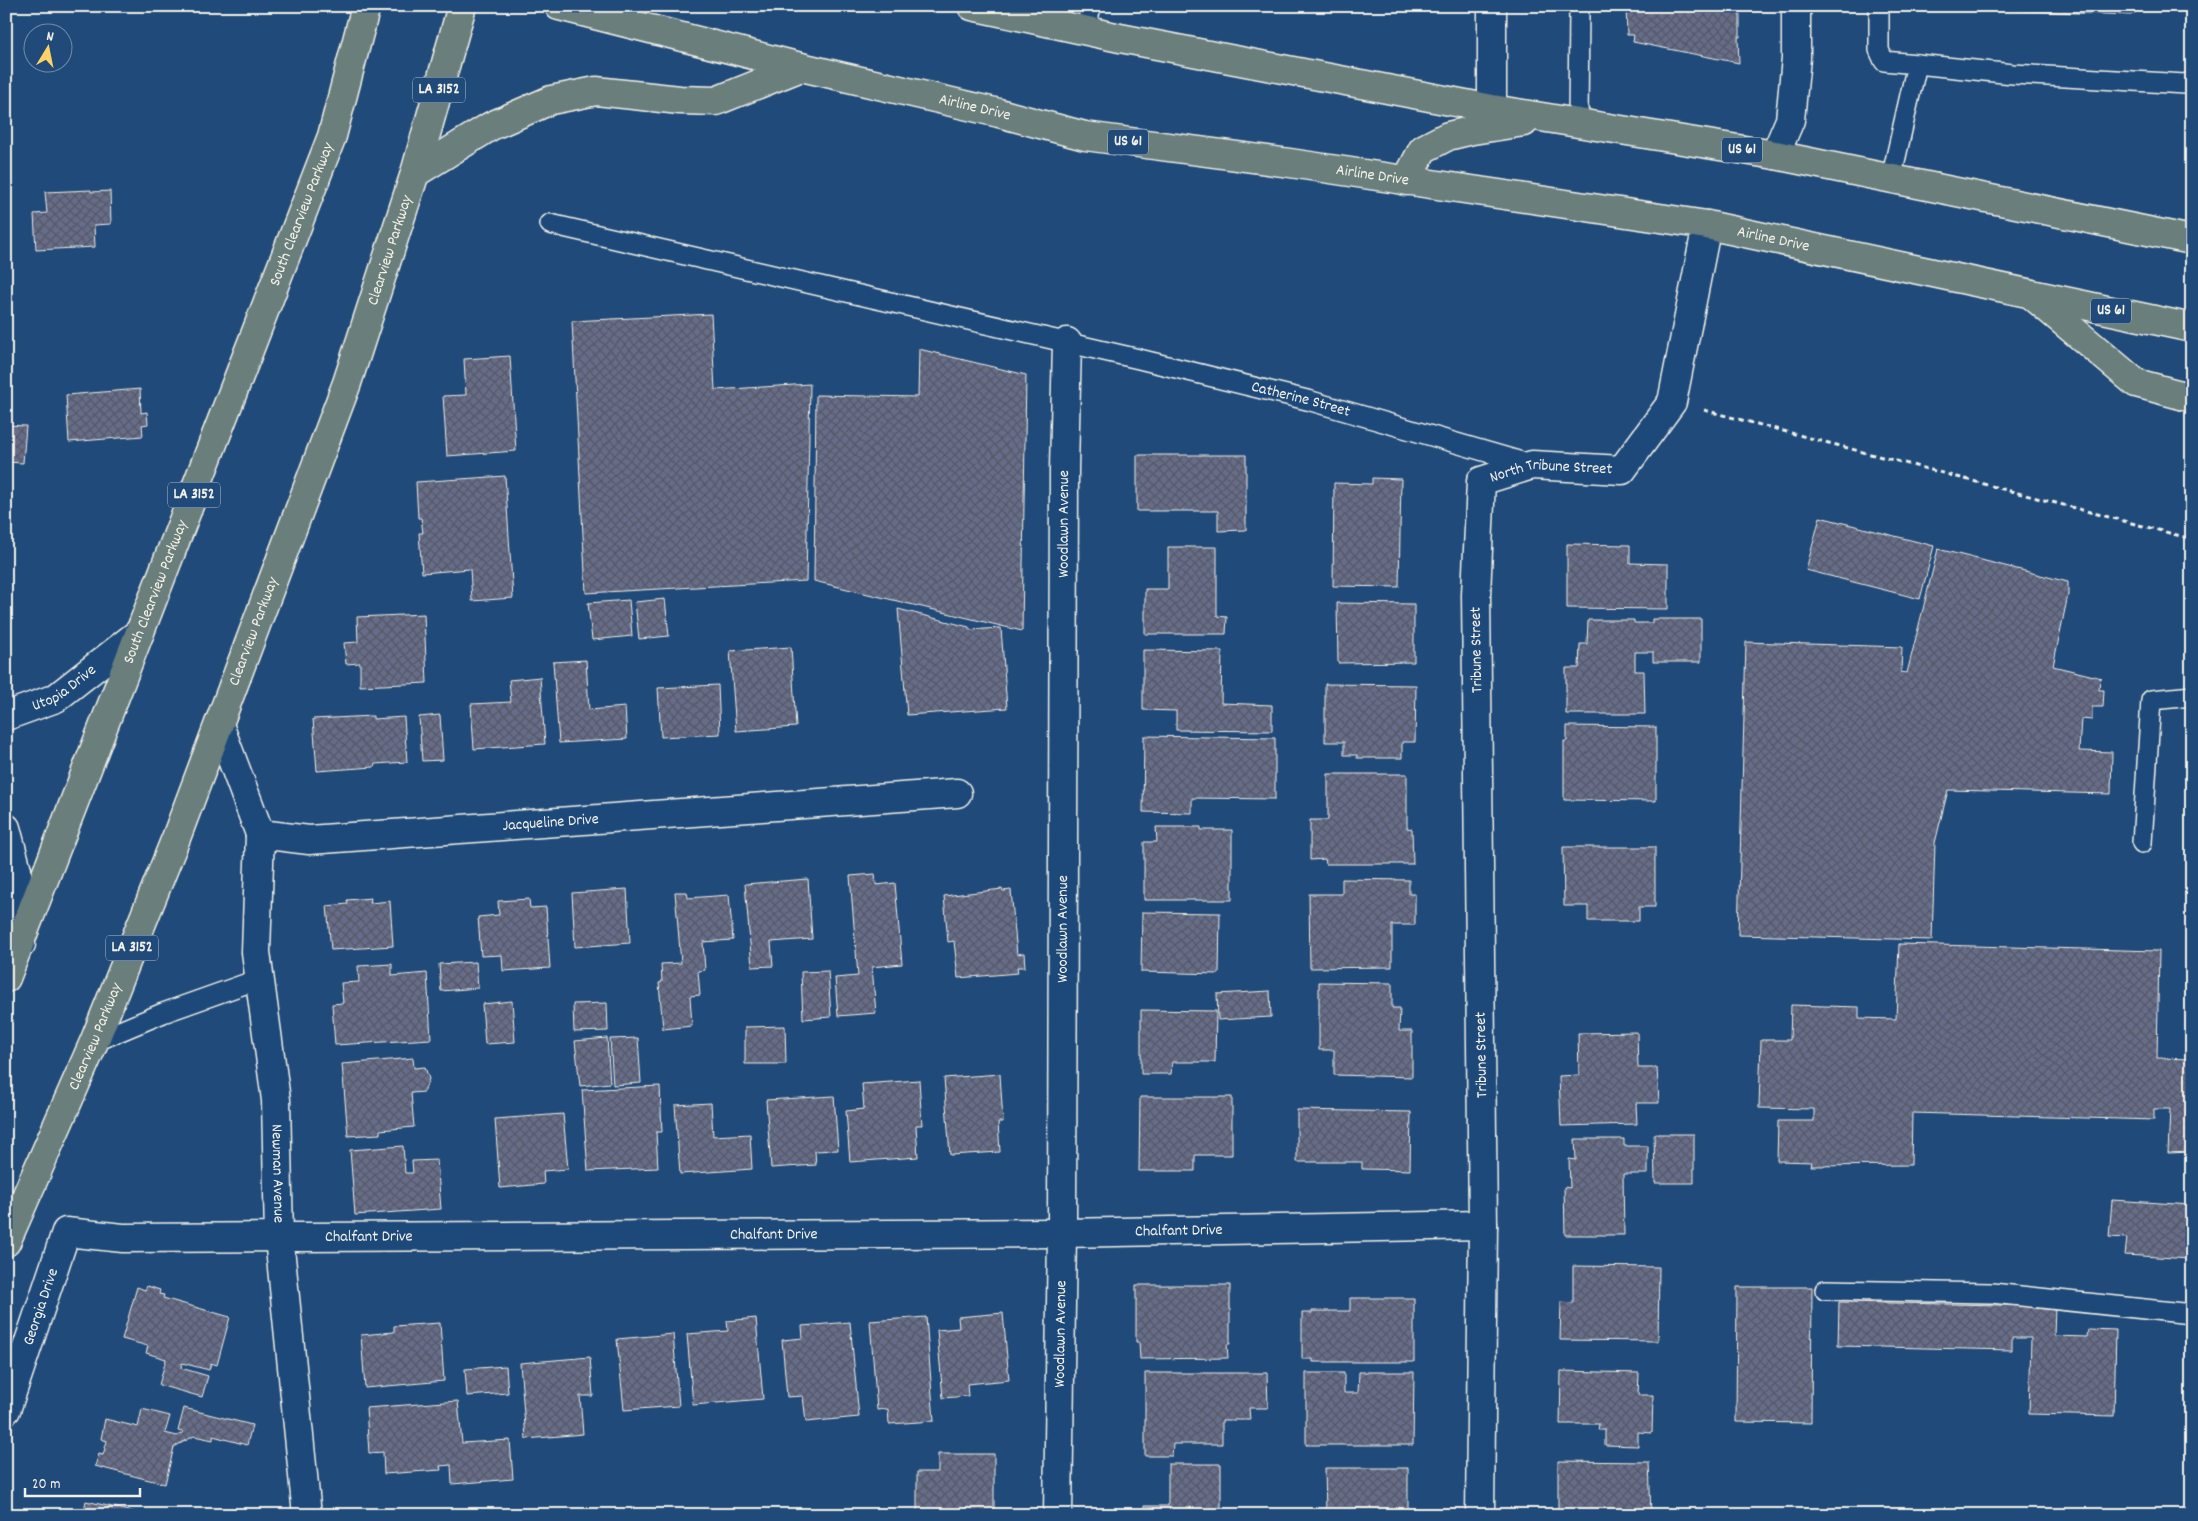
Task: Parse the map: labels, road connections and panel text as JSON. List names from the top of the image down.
{
  "streets": {
    "highway": [
      "LA 3152",
      "Airline Drive",
      "US 61",
      "South Clearview Parkway",
      "Clearview Parkway"
    ],
    "street": [
      "North Tribune Street",
      "Woodlawn Avenue",
      "Tribune Street",
      "Utopia Drive",
      "Jacqueline Drive",
      "Newman Avenue",
      "Chalfant Drive",
      "Georgia Drive"
    ],
    "lane": ["Catherine Street"]
  },
  "crossings": [
    ["Airline Drive", "North Tribune Street"],
    ["South Clearview Parkway", "Utopia Drive"],
    ["Catherine Street", "North Tribune Street"],
    ["Catherine Street", "Woodlawn Avenue"],
    ["North Tribune Street", "Tribune Street"],
    ["Woodlawn Avenue", "Chalfant Drive"],
    ["Tribune Street", "Chalfant Drive"],
    ["Jacqueline Drive", "Newman Avenue"],
    ["Newman Avenue", "Chalfant Drive"],
    ["Chalfant Drive", "Georgia Drive"]
  ],
  "scale_bar": "20 m",
  "north": "top"
}
